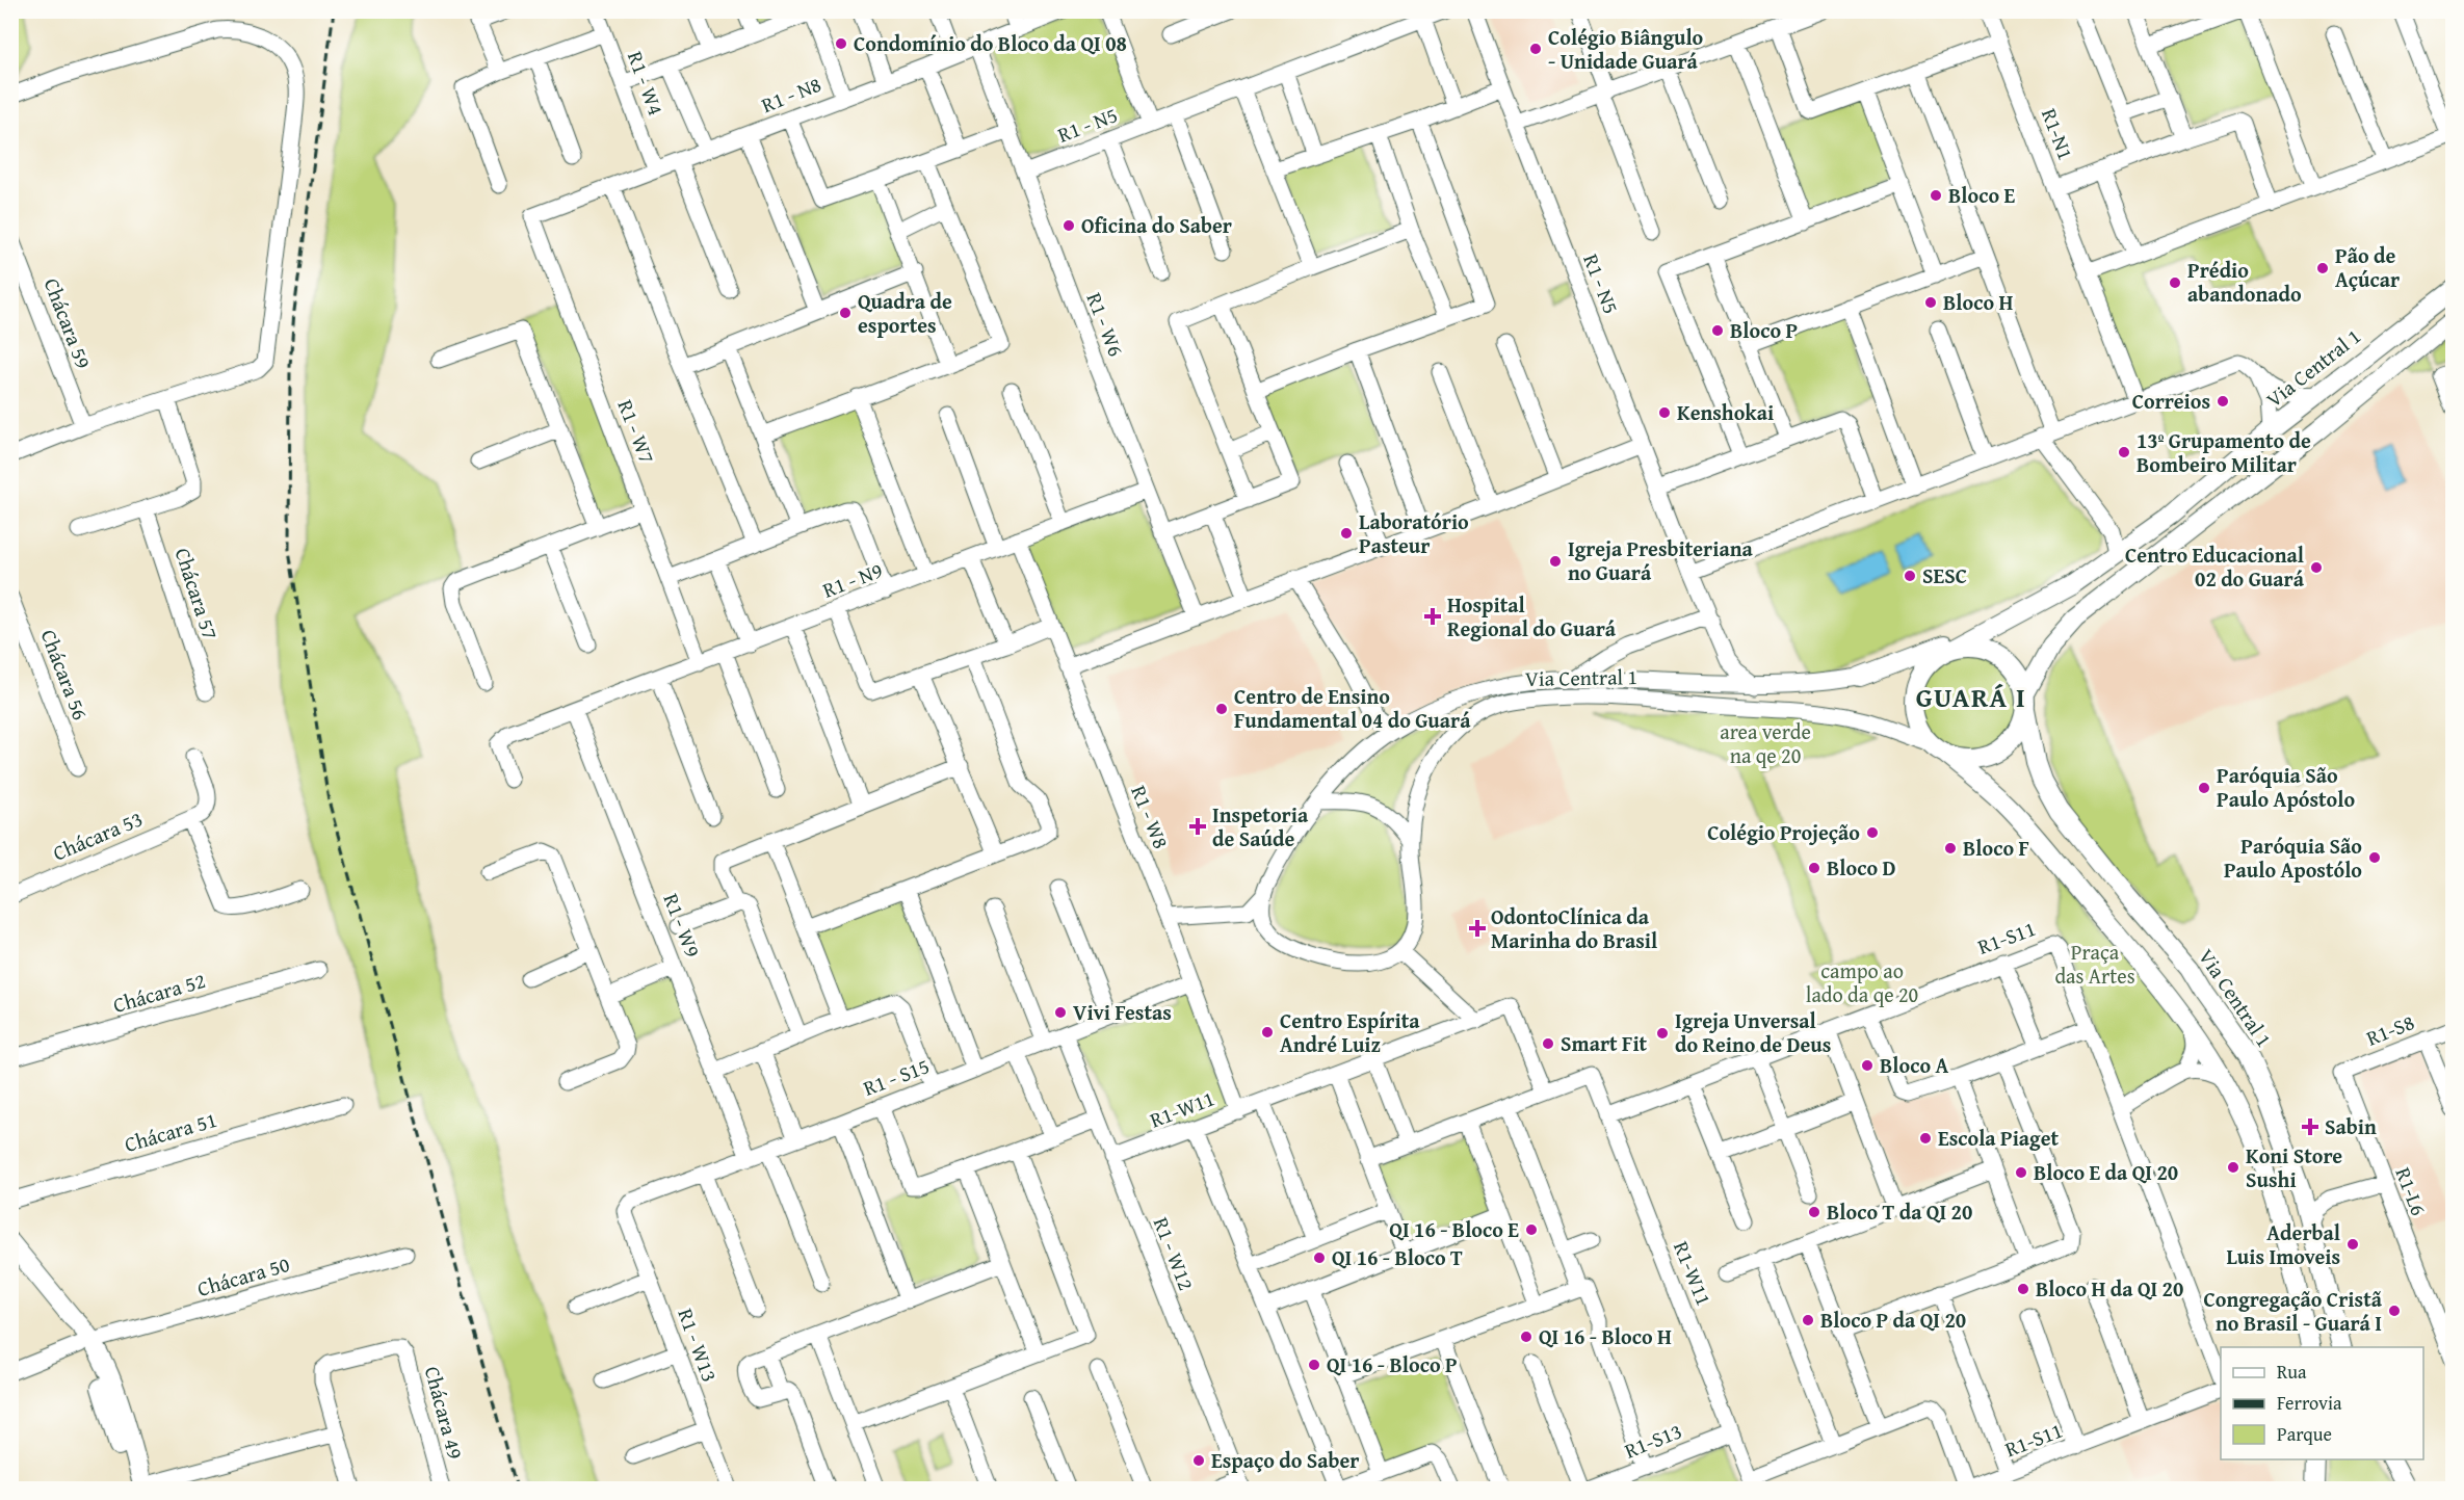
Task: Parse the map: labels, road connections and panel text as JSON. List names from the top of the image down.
{
  "streets": {
    "main road": ["Via Central 1"],
    "street": [
      "R1 - W4",
      "R1 - N8",
      "R1 - N5",
      "R1-N1",
      "Chácara 59",
      "R1 - W6",
      "R1 - W7",
      "R1 - N9",
      "Chácara 57",
      "Chácara 56",
      "R1 - W8",
      "Chácara 53",
      "R1 - W9",
      "R1-S11",
      "Chácara 52",
      "R1-S8",
      "R1 - S15",
      "R1-W11",
      "Chácara 51",
      "R1-L6",
      "R1 - W12",
      "Chácara 50",
      "R1 - W13",
      "Chácara 49",
      "R1-S13"
    ]
  },
  "crossings": [
    ["R1 - W4", "R1 - N8"],
    ["R1 - N8", "R1 - W6"],
    ["R1 - N8", "R1 - W7"],
    ["R1 - N5", "R1 - W6"],
    ["R1 - N5", "Via Central 1"],
    ["R1 - W6", "R1 - N9"],
    ["R1 - W7", "R1 - N9"],
    ["R1 - N9", "R1 - W8"],
    ["R1 - N9", "R1 - W9"],
    ["R1 - W8", "R1 - S15"],
    ["R1 - W8", "R1-W11"],
    ["R1 - W9", "R1 - S15"],
    ["R1-S11", "R1-W11"],
    ["R1-S8", "R1-L6"],
    ["R1 - S15", "R1 - W12"],
    ["R1 - S15", "R1 - W13"],
    ["R1-W11", "R1 - W12"],
    ["R1-W11", "R1-S13"]
  ],
  "districts": ["GUARÁ I"],
  "parks": ["area verde na qe 20", "Praça das Artes", "campo ao lado da qe 20"],
  "places": {
    "other": [
      "Condomínio do Bloco da QI 08",
      "Colégio Biângulo - Unidade Guará",
      "Bloco E",
      "Oficina do Saber",
      "Pão de Açúcar",
      "Prédio abandonado",
      "Bloco H",
      "Quadra de esportes",
      "Bloco P",
      "Correios",
      "Kenshokai",
      "13º Grupamento de Bombeiro Militar",
      "Laboratório Pasteur",
      "Igreja Presbiteriana no Guará",
      "Centro Educacional 02 do Guará",
      "SESC",
      "Centro de Ensino Fundamental 04 do Guará",
      "Paróquia São Paulo Apóstolo",
      "Colégio Projeção",
      "Bloco F",
      "Paróquia São Paulo Apostólo",
      "Bloco D",
      "Vivi Festas",
      "Centro Espírita André Luiz",
      "Igreja Unversal do Reino de Deus",
      "Smart Fit",
      "Bloco A",
      "Escola Piaget",
      "Koni Store Sushi",
      "Bloco E da QI 20",
      "Bloco T da QI 20",
      "QI 16 - Bloco E",
      "Aderbal Luis Imoveis",
      "QI 16 - Bloco T",
      "Bloco H da QI 20",
      "Congregação Cristã no Brasil - Guará I",
      "Bloco P da QI 20",
      "QI 16 - Bloco H",
      "QI 16 - Bloco P",
      "Espaço do Saber"
    ],
    "health": [
      "Hospital Regional do Guará",
      "Inspetoria de Saúde",
      "OdontoClínica da Marinha do Brasil",
      "Sabin"
    ]
  },
  "legend": ["Rua", "Ferrovia", "Parque"]
}
